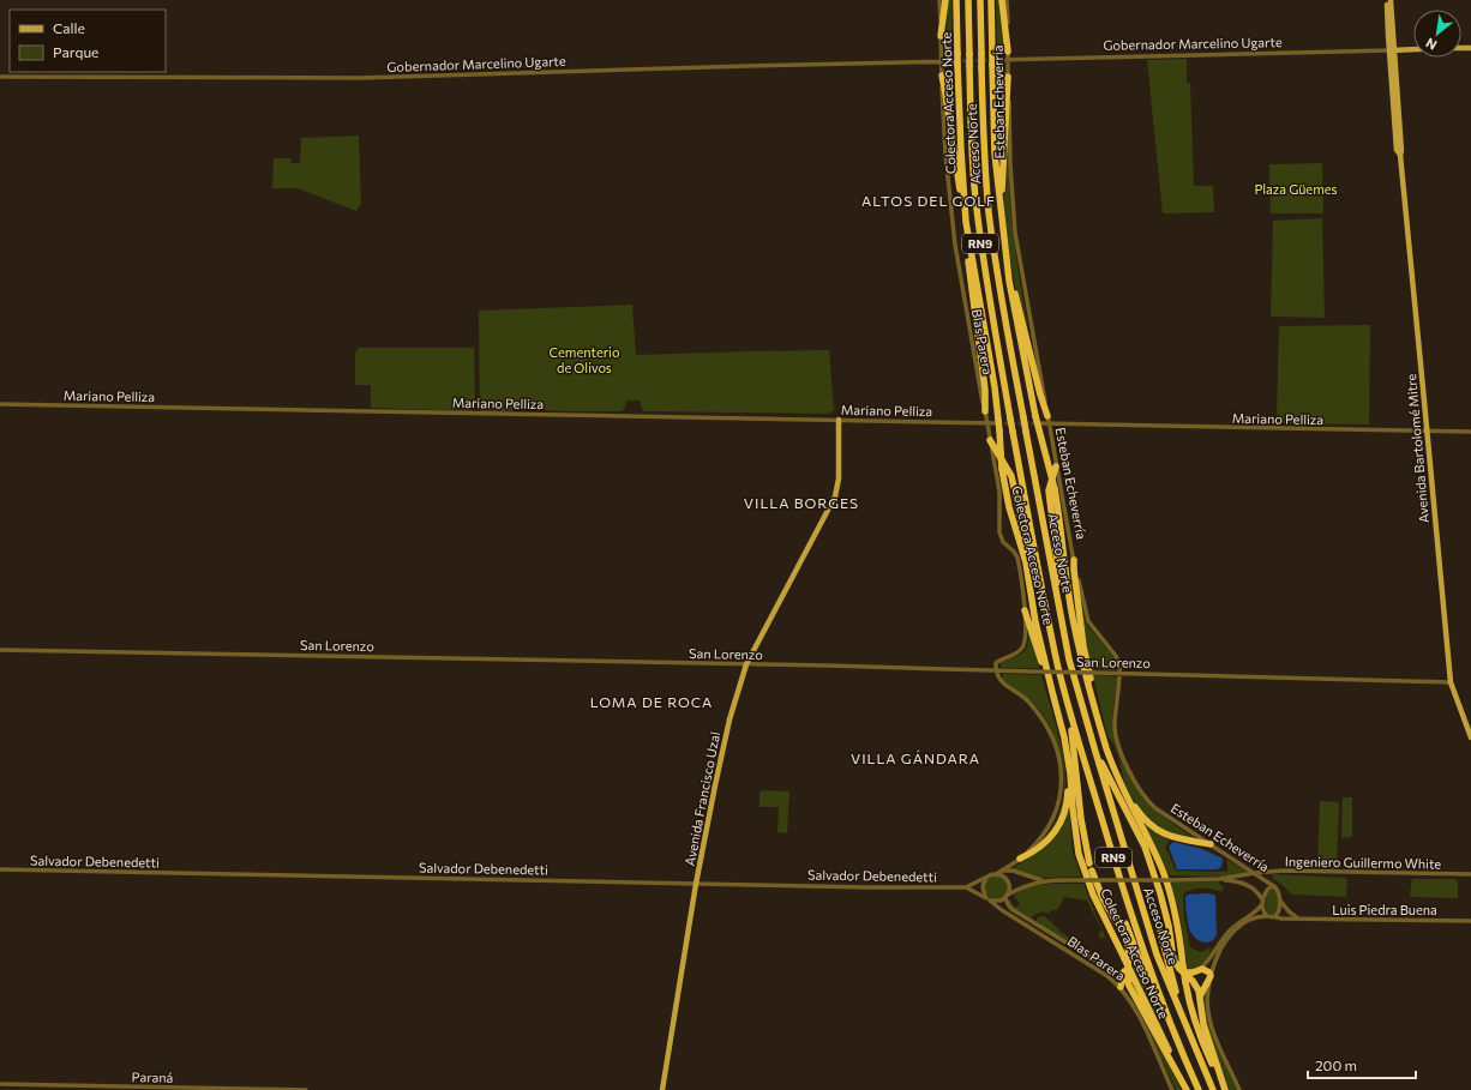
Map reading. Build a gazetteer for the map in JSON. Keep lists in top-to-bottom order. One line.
{"streets":{"highway":["Colectora Acceso Norte","Acceso Norte","RN9"],"main road":["Avenida Bartolomé Mitre","Avenida Francisco Uzal"],"street":["Gobernador Marcelino Ugarte","Esteban Echeverría","Blas Parera","Mariano Pelliza","San Lorenzo","Salvador Debenedetti","Ingeniero Guillermo White","Luis Piedra Buena","Paraná"]},"crossings":[["Gobernador Marcelino Ugarte","Esteban Echeverría"],["Gobernador Marcelino Ugarte","Colectora Acceso Norte"],["Gobernador Marcelino Ugarte","Blas Parera"],["Gobernador Marcelino Ugarte","Avenida Bartolomé Mitre"],["Esteban Echeverría","Mariano Pelliza"],["Esteban Echeverría","San Lorenzo"],["Esteban Echeverría","Ingeniero Guillermo White"],["Esteban Echeverría","Luis Piedra Buena"],["Colectora Acceso Norte","Blas Parera"],["Colectora Acceso Norte","Mariano Pelliza"],["Blas Parera","Mariano Pelliza"],["Blas Parera","San Lorenzo"],["Blas Parera","Salvador Debenedetti"],["Mariano Pelliza","Avenida Bartolomé Mitre"],["Mariano Pelliza","Avenida Francisco Uzal"],["Avenida Bartolomé Mitre","San Lorenzo"],["San Lorenzo","Avenida Francisco Uzal"],["Avenida Francisco Uzal","Salvador Debenedetti"]],"districts":["ALTOS DEL GOLF","VILLA BORGES","LOMA DE ROCA","VILLA GÁNDARA"],"parks":["Plaza Güemes","Cementerio de Olivos"],"legend":["Calle","Parque"],"scale_bar":"200 m","north":"bottom left"}
